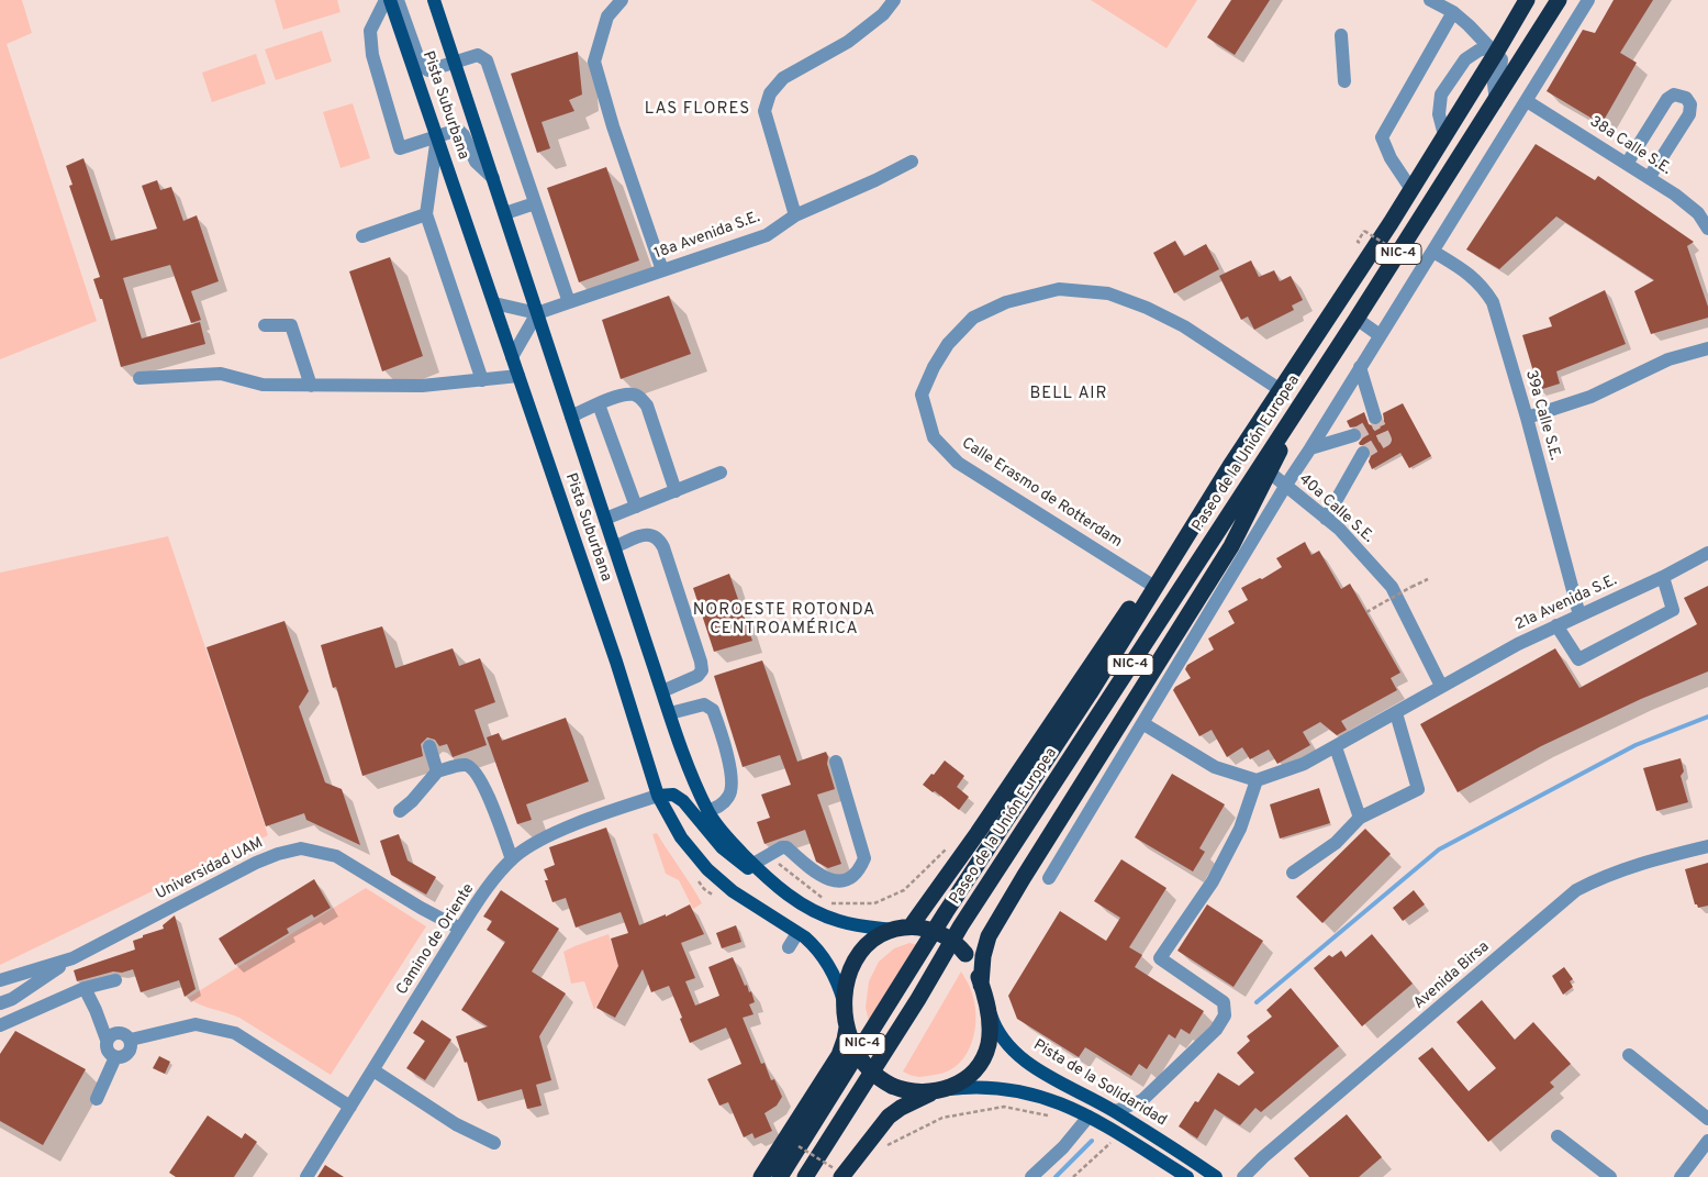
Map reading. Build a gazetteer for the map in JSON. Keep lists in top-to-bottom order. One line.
{"streets":{"highway":["NIC-4","Paseo de la Unión Europea"],"main road":["Pista Suburbana","Pista de la Solidaridad"],"street":["38a Calle S.E.","18a Avenida S.E.","39a Calle S.E.","Calle Erasmo de Rotterdam","40a Calle S.E.","21a Avenida S.E.","Universidad UAM","Camino de Oriente","Avenida Birsa"]},"crossings":[["Pista Suburbana","18a Avenida S.E."],["Pista Suburbana","Paseo de la Unión Europea"],["Pista Suburbana","Camino de Oriente"],["Pista Suburbana","Pista de la Solidaridad"],["39a Calle S.E.","21a Avenida S.E."],["Paseo de la Unión Europea","Calle Erasmo de Rotterdam"],["Paseo de la Unión Europea","Pista de la Solidaridad"],["40a Calle S.E.","21a Avenida S.E."],["Universidad UAM","Camino de Oriente"]],"districts":["LAS FLORES","BELL AIR","NOROESTE ROTONDA CENTROAMÉRICA"]}
